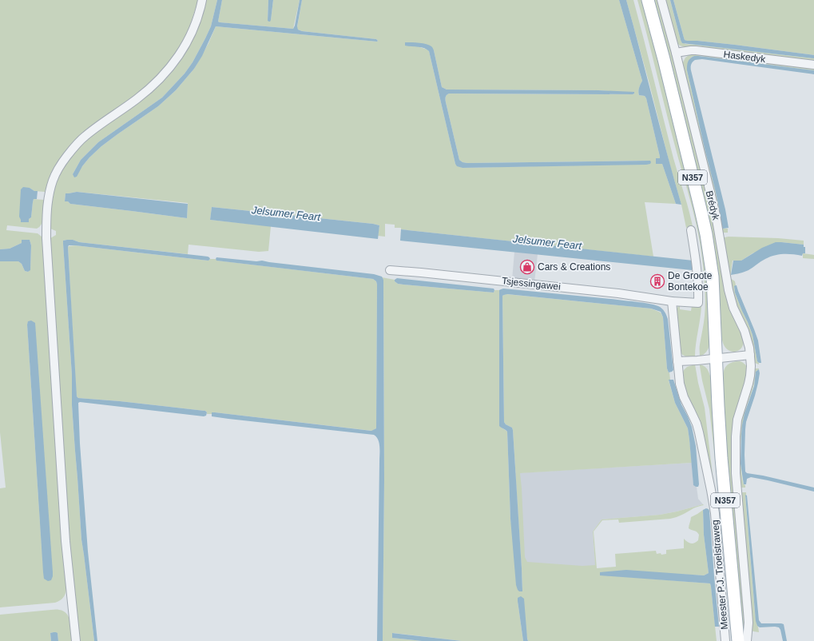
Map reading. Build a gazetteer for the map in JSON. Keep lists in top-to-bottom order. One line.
{"streets":{"main road":["N357","Brédyk","Meester P.J. Troelstraweg"],"street":["Haskedyk","Tsjessingawei"]},"crossings":[["Haskedyk","Brédyk"],["Brédyk","Meester P.J. Troelstraweg"]],"water":["Jelsumer Feart"],"places":{"shop":["Cars & Creations"],"building":["De Groote Bontekoe"]}}
